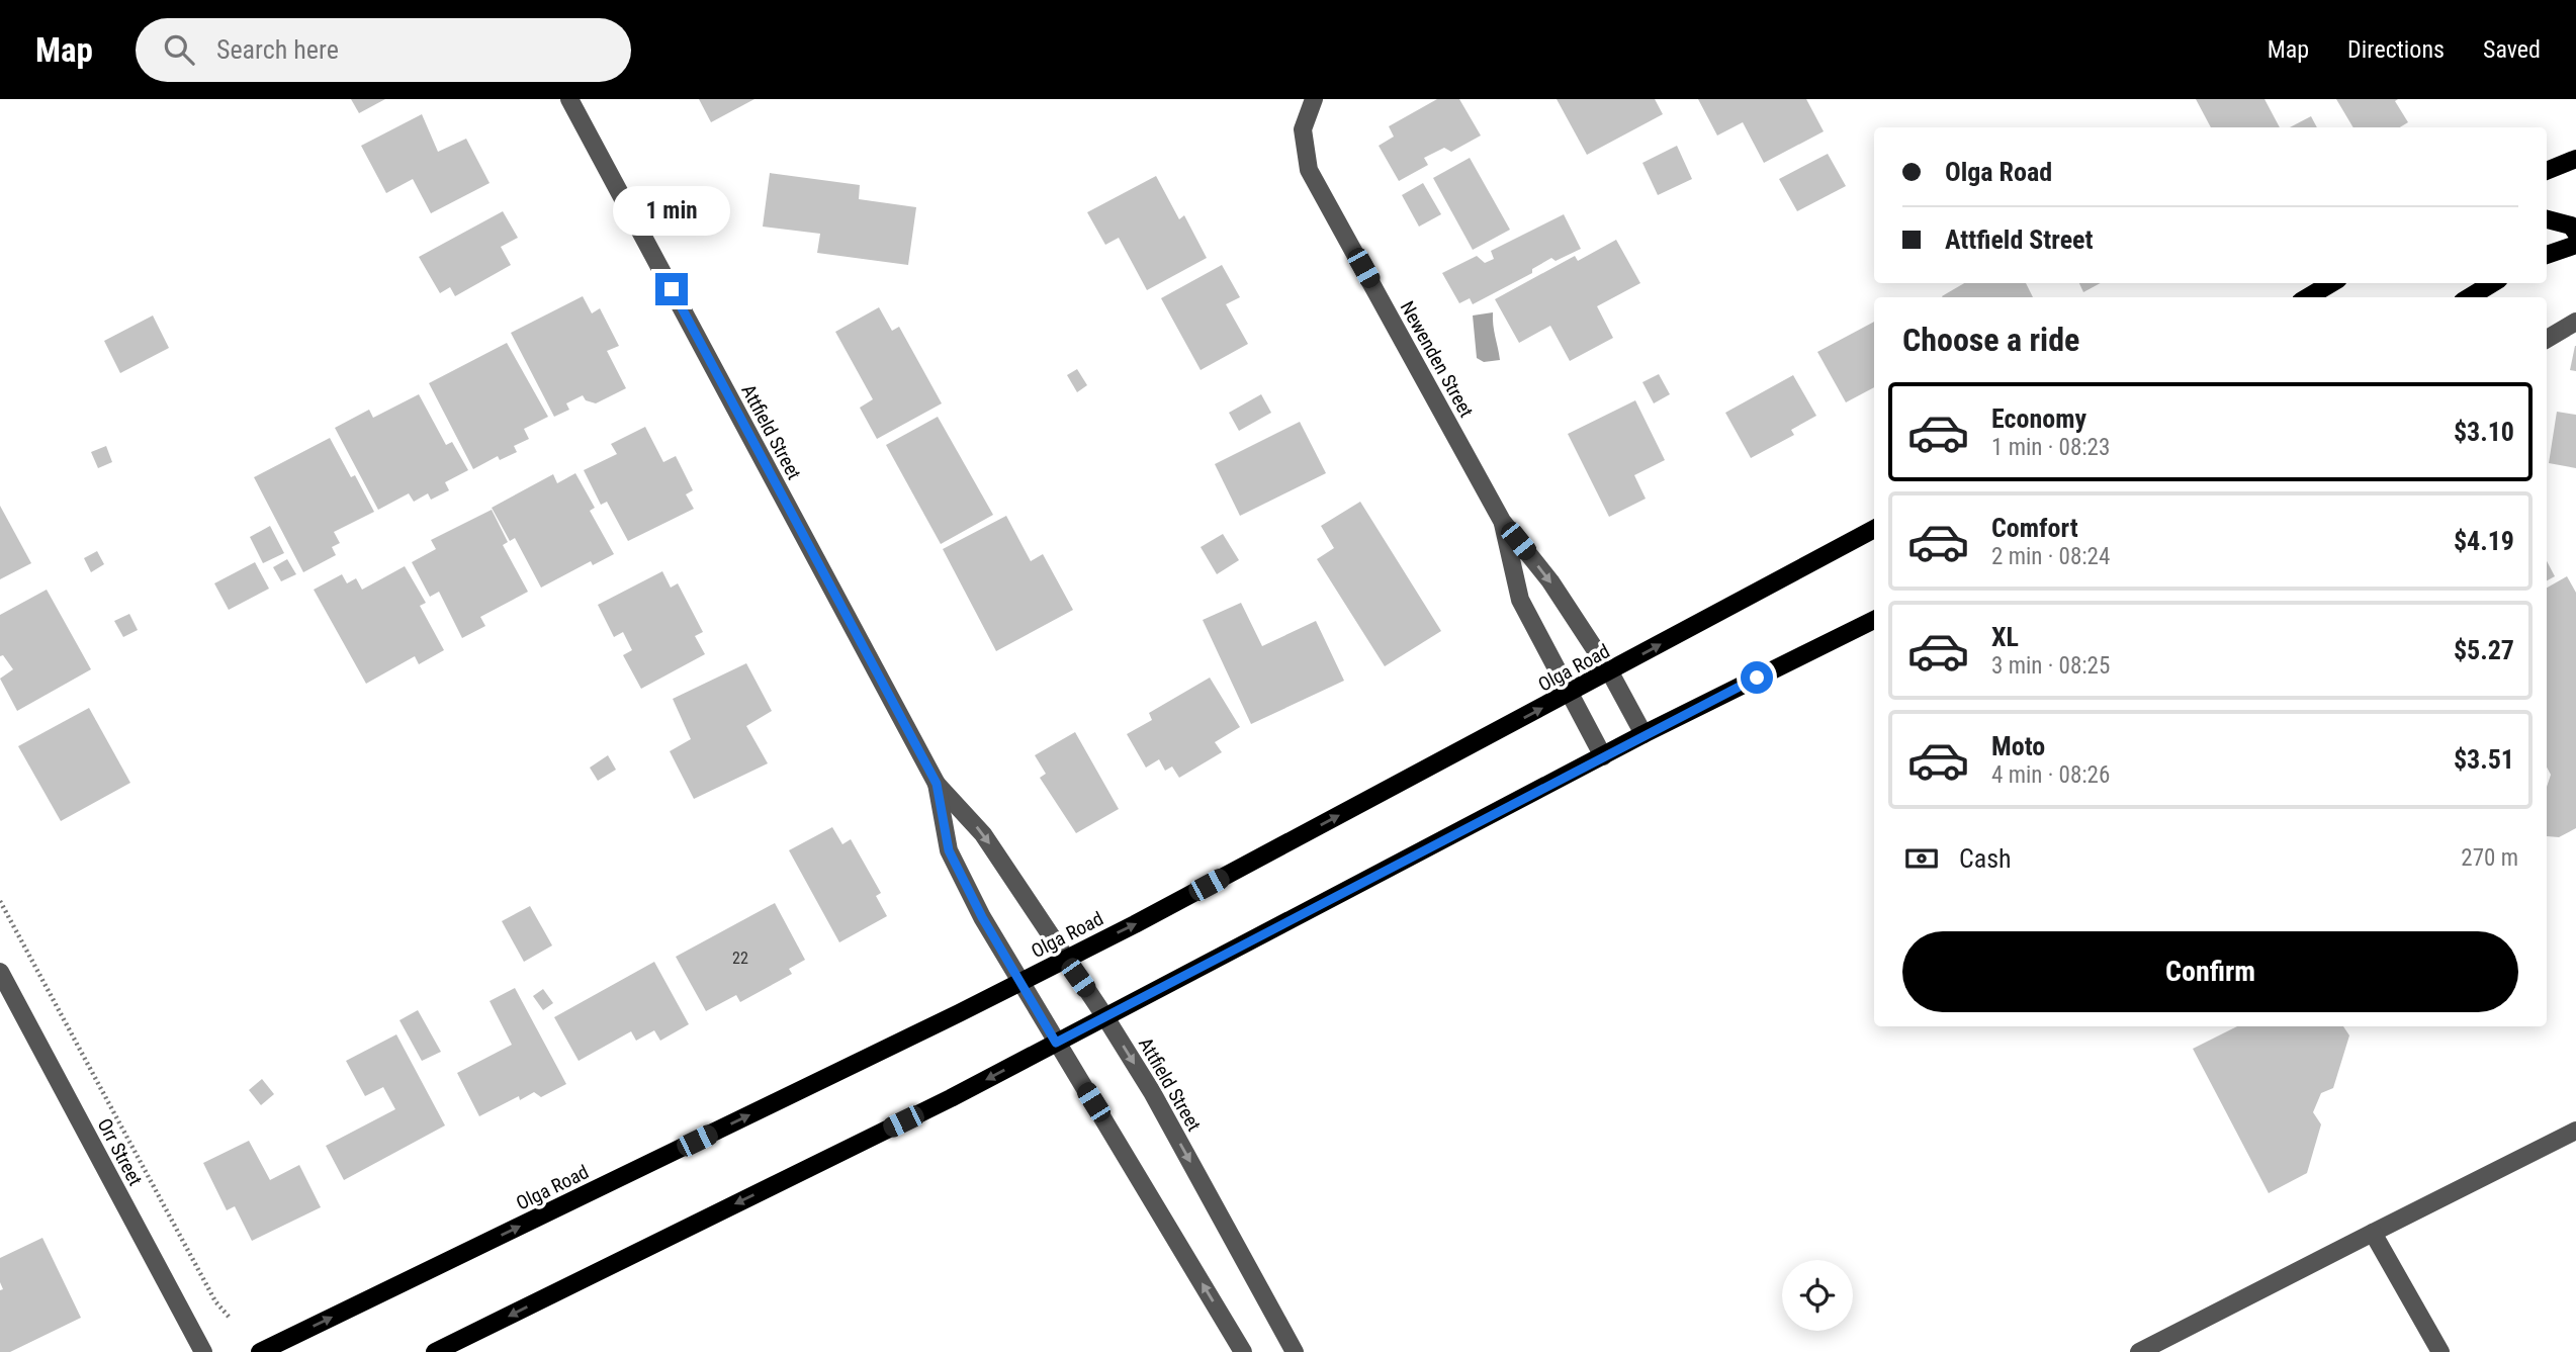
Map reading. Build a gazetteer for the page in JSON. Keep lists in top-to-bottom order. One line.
{"streets":{"main road":["Olga Road"],"street":["Newenden Street","Attfield Street","Orr Street"]},"crossings":[["Newenden Street","Olga Road"],["Attfield Street","Olga Road"]],"house_numbers":["22"],"page":{"header":"Map","search":"Search here","nav":["Map","Directions","Saved"],"banner":["Olga Road","Attfield Street"],"bubble":"1 min","heading":"Choose a ride","list":[{"name":"Economy","note":"1 min · 08:23","value":"$3.10"},{"name":"Comfort","note":"2 min · 08:24","value":"$4.19"},{"name":"XL","note":"3 min · 08:25","value":"$5.27"},{"name":"Moto","note":"4 min · 08:26","value":"$3.51"}],"pay":["Cash","270 m"],"buttons":"Confirm"}}
